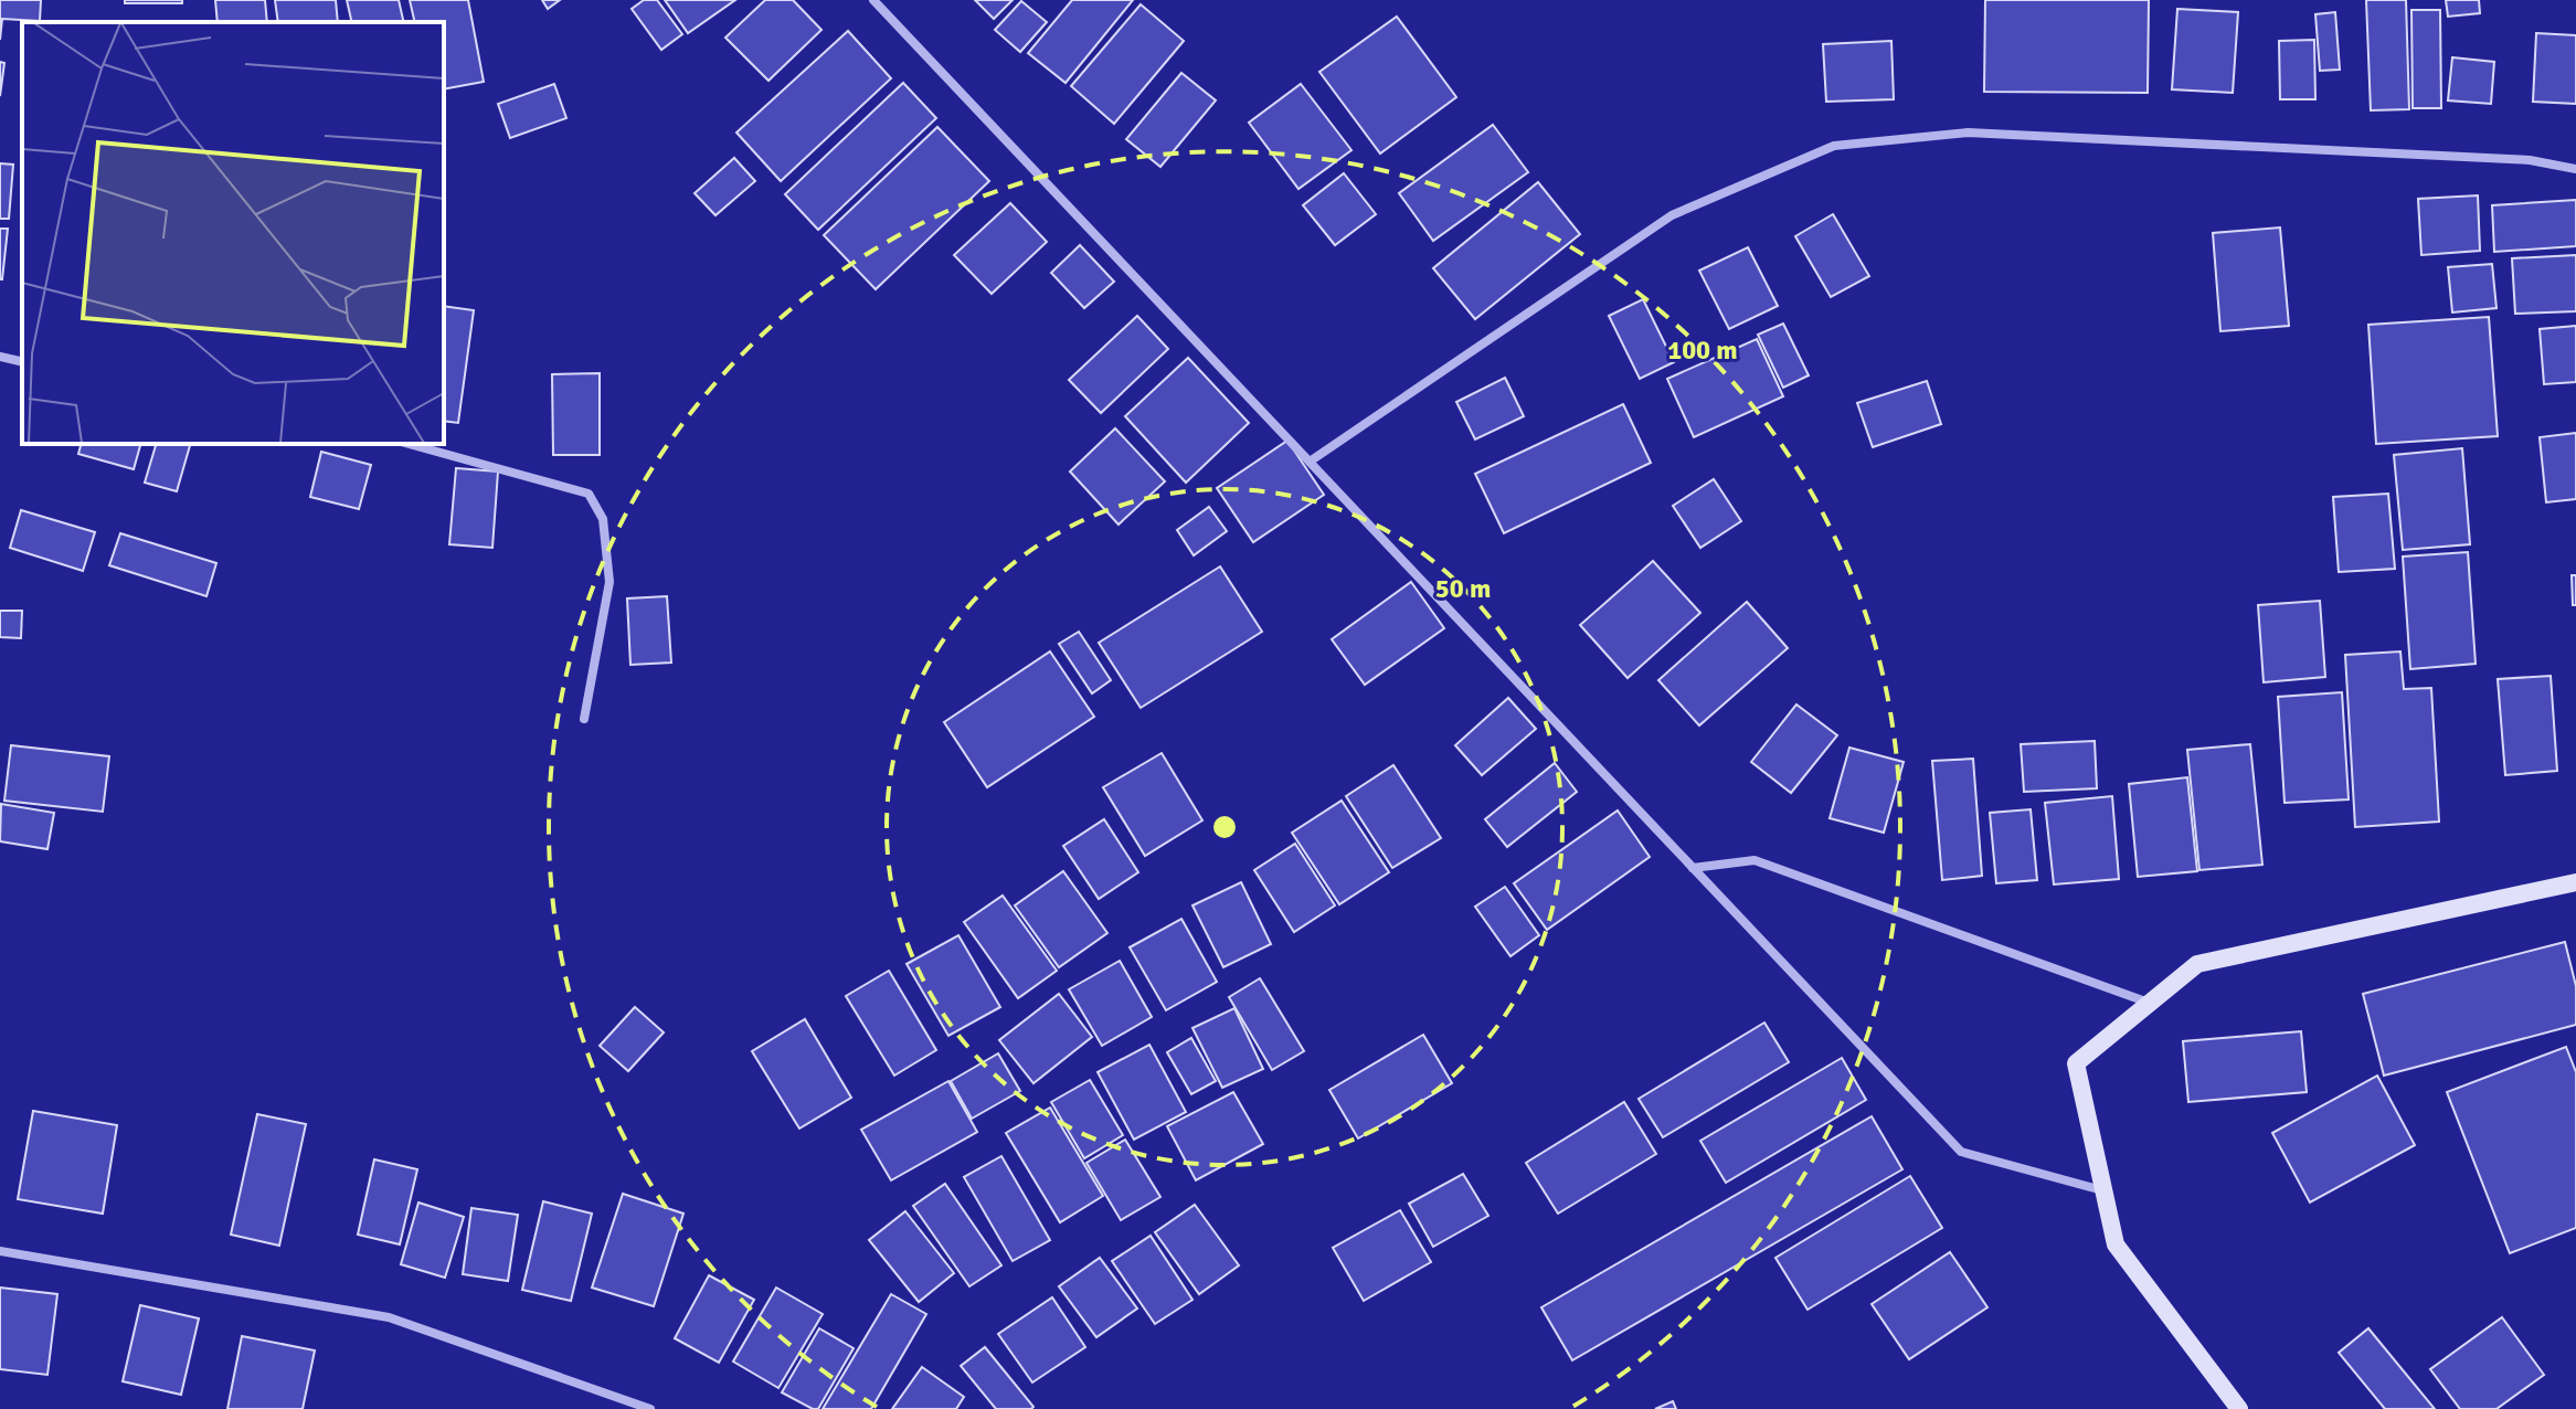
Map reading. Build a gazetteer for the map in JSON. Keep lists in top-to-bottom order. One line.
{"rings":["100 m","50 m"]}
